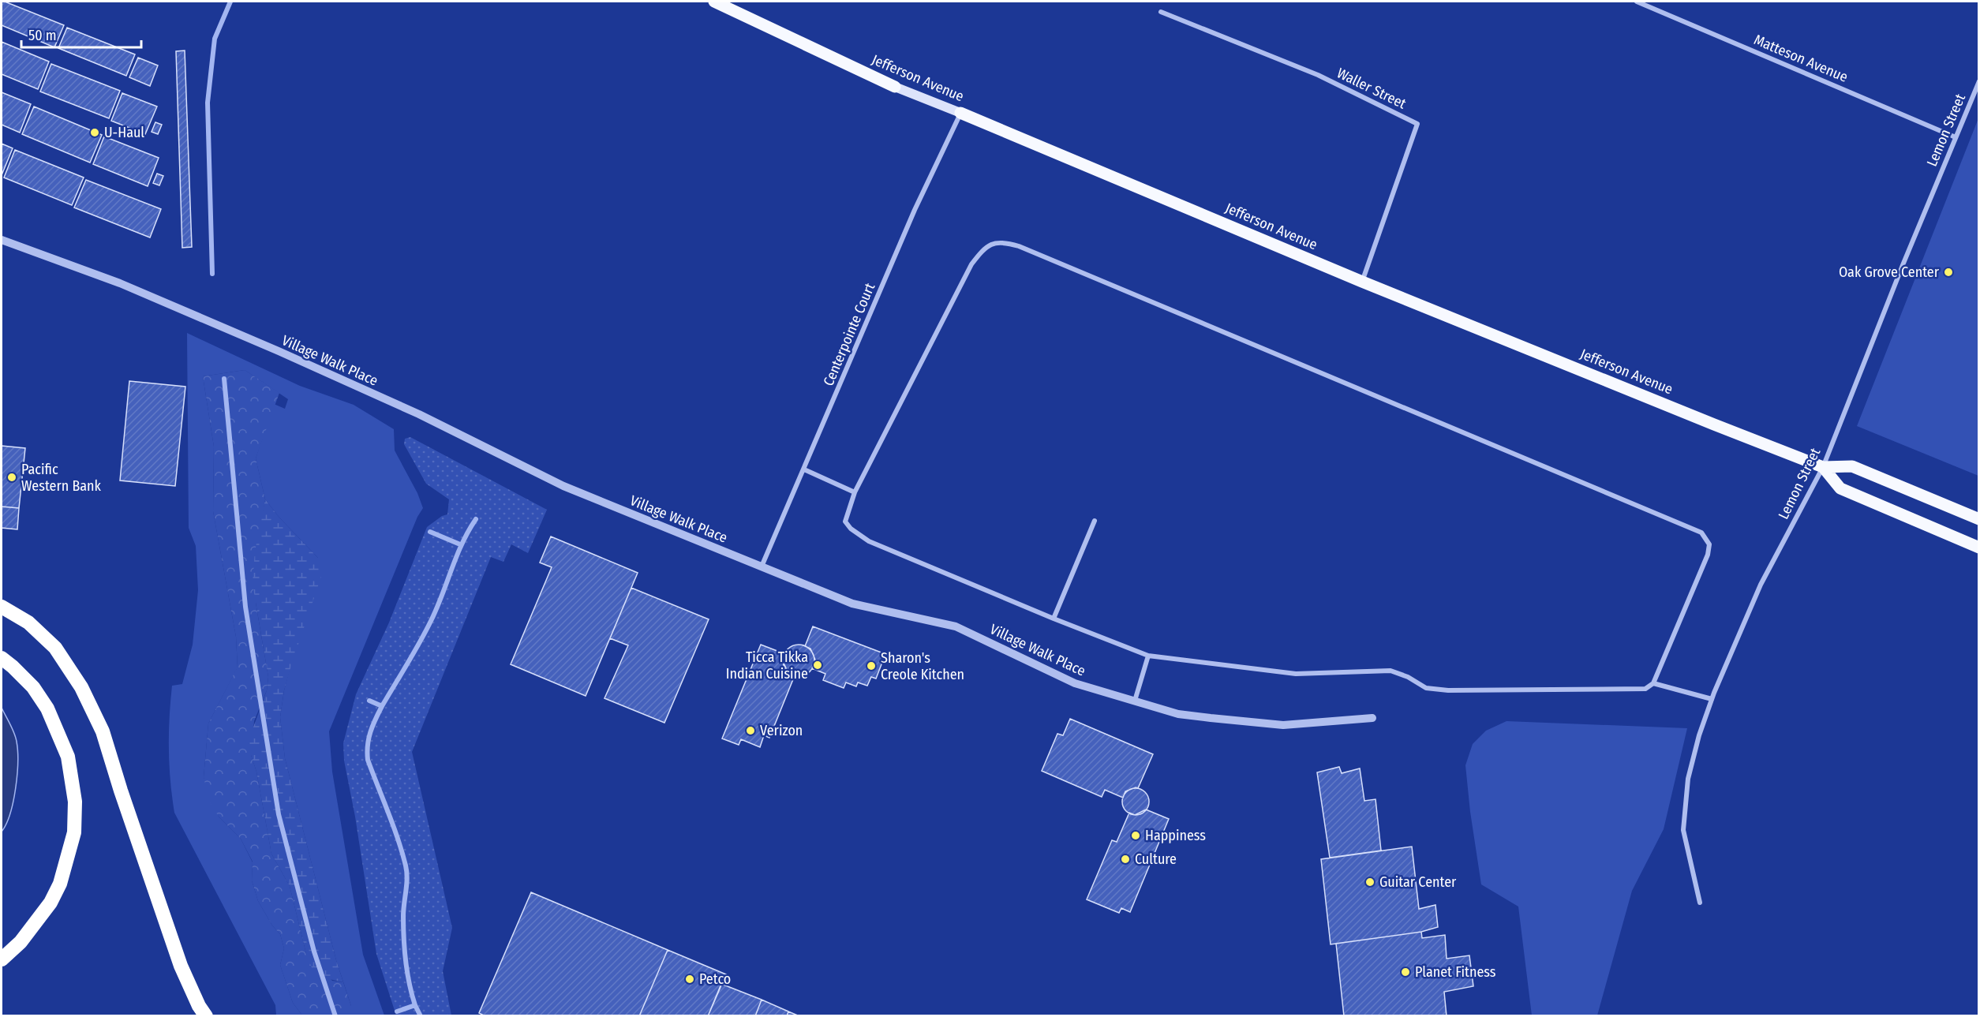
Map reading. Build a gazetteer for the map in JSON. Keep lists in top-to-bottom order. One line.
{"streets":{"main road":["Jefferson Avenue"],"street":["Matteson Avenue","Waller Street","Lemon Street","Centerpointe Court","Village Walk Place"]},"crossings":[["Matteson Avenue","Lemon Street"],["Jefferson Avenue","Waller Street"],["Jefferson Avenue","Lemon Street"],["Jefferson Avenue","Centerpointe Court"],["Centerpointe Court","Village Walk Place"]],"places":["U-Haul","Oak Grove Center","Pacific Western Bank","Ticca Tikka Indian Cuisine","Sharon's Creole Kitchen","Verizon","Happiness","Culture","Guitar Center","Planet Fitness","Petco"],"scale_bar":"50 m"}
